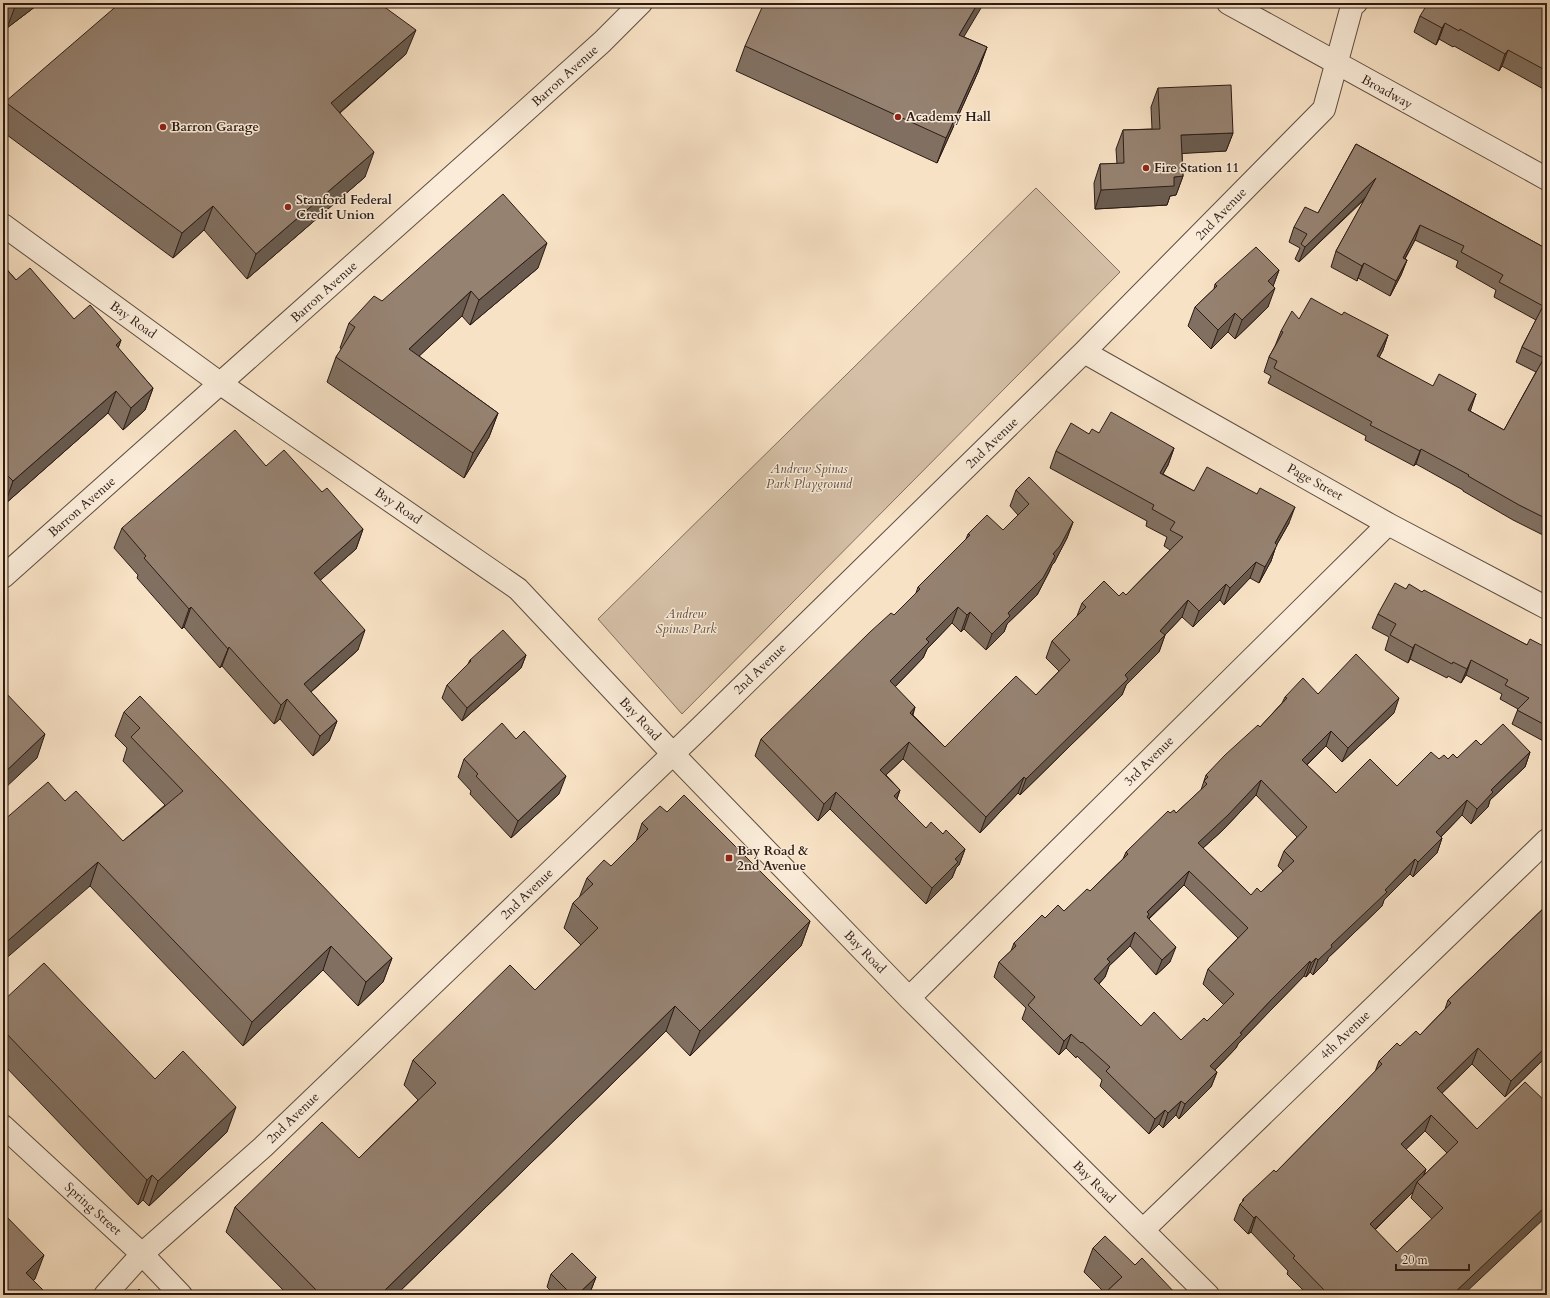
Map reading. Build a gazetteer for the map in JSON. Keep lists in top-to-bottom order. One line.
{"streets":{"street":["Barron Avenue","Broadway","2nd Avenue","Bay Road","Page Street","3rd Avenue","4th Avenue","Spring Street"]},"crossings":[["Barron Avenue","Bay Road"],["Broadway","2nd Avenue"],["2nd Avenue","Bay Road"],["2nd Avenue","Page Street"],["2nd Avenue","Spring Street"],["Bay Road","3rd Avenue"],["Bay Road","4th Avenue"],["Page Street","3rd Avenue"]],"parks":["Andrew Spinas Park Playground","Andrew Spinas Park"],"places":{"other":["Academy Hall","Barron Garage","Fire Station 11","Stanford Federal Credit Union"],"transit":["Bay Road & 2nd Avenue"]},"scale_bar":"20 m"}
